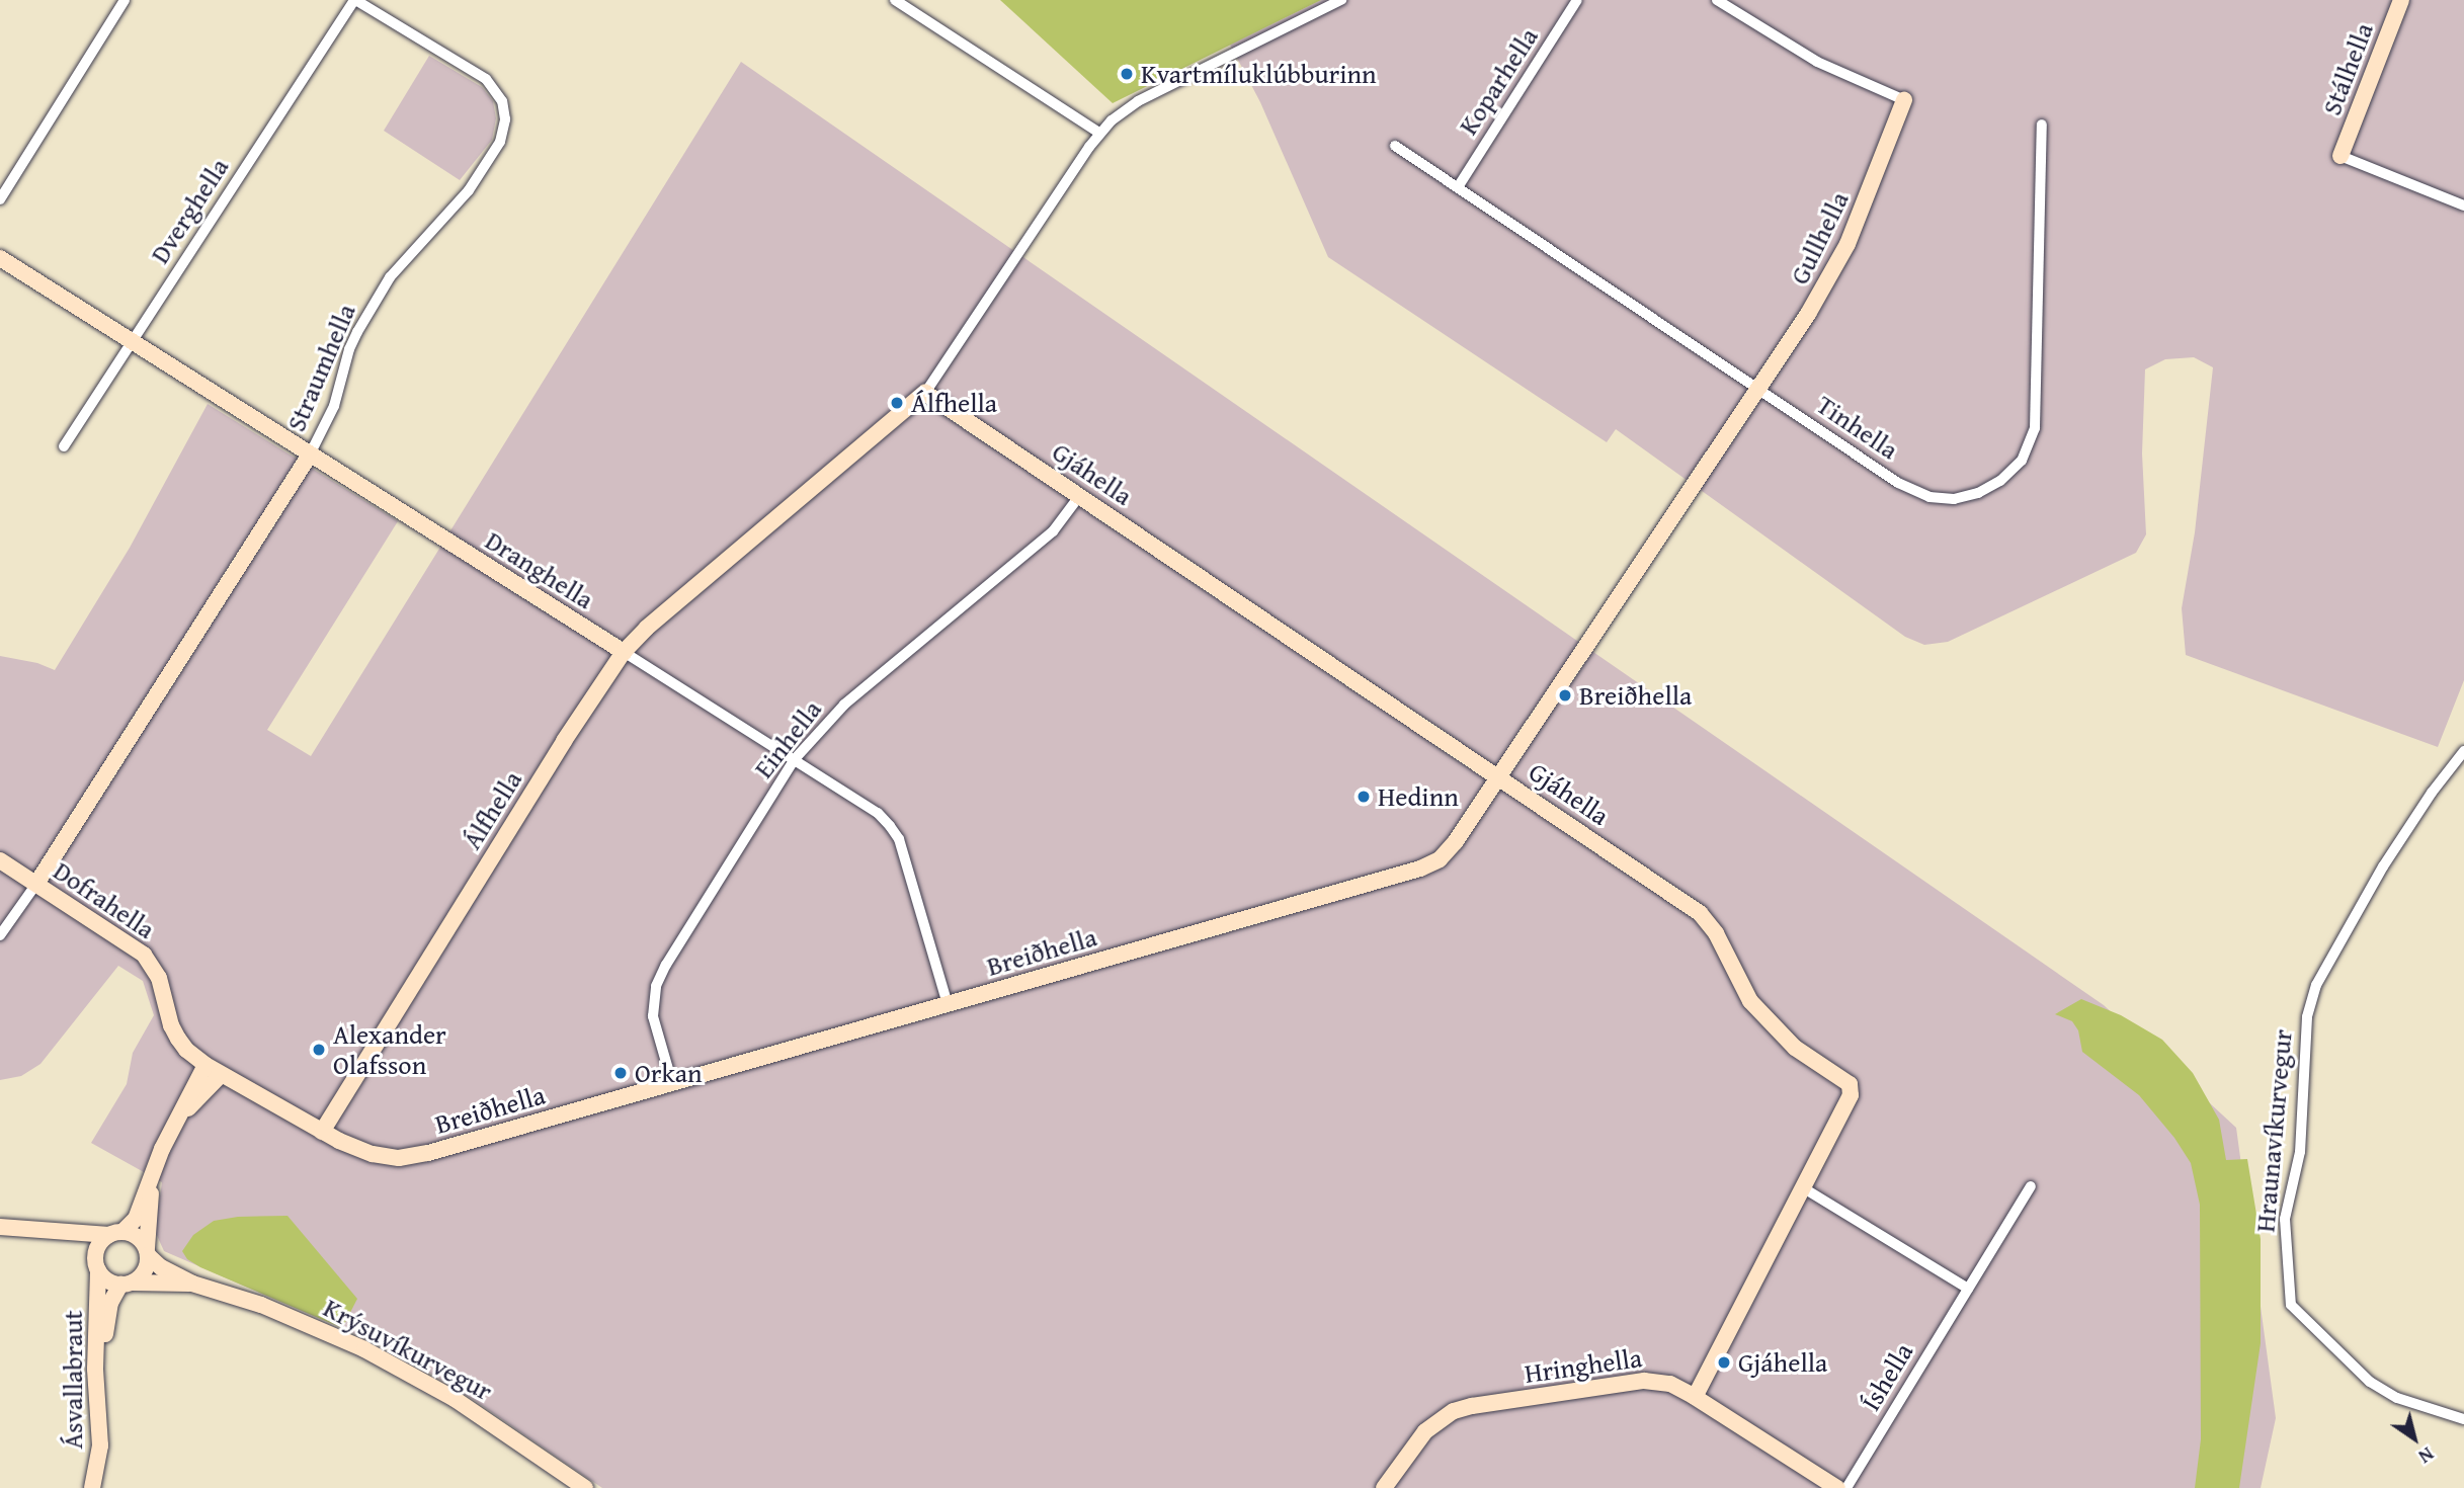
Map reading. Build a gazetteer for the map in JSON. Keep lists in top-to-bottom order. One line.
{"streets":{"street":["Stálhella","Koparhella","Dverghella","Gullhella","Straumhella","Tinhella","Gjáhella","Dranghella","Einhella","Álfhella","Dofrahella","Breiðhella","Hraunavíkurvegur","Krýsuvíkurvegur","Hringhella","Íshella","Ásvallabraut"]},"crossings":[["Koparhella","Tinhella"],["Dverghella","Straumhella"],["Dverghella","Dranghella"],["Gullhella","Tinhella"],["Gullhella","Breiðhella"],["Straumhella","Dranghella"],["Straumhella","Dofrahella"],["Tinhella","Breiðhella"],["Gjáhella","Einhella"],["Gjáhella","Álfhella"],["Gjáhella","Breiðhella"],["Gjáhella","Hringhella"],["Dranghella","Einhella"],["Dranghella","Álfhella"],["Dranghella","Breiðhella"],["Einhella","Breiðhella"],["Álfhella","Breiðhella"],["Dofrahella","Breiðhella"],["Krýsuvíkurvegur","Ásvallabraut"]],"places":["Kvartmíluklúbburinn","Álfhella","Breiðhella","Hedinn","Alexander Olafsson","Orkan","Gjáhella"],"north":"bottom right"}
